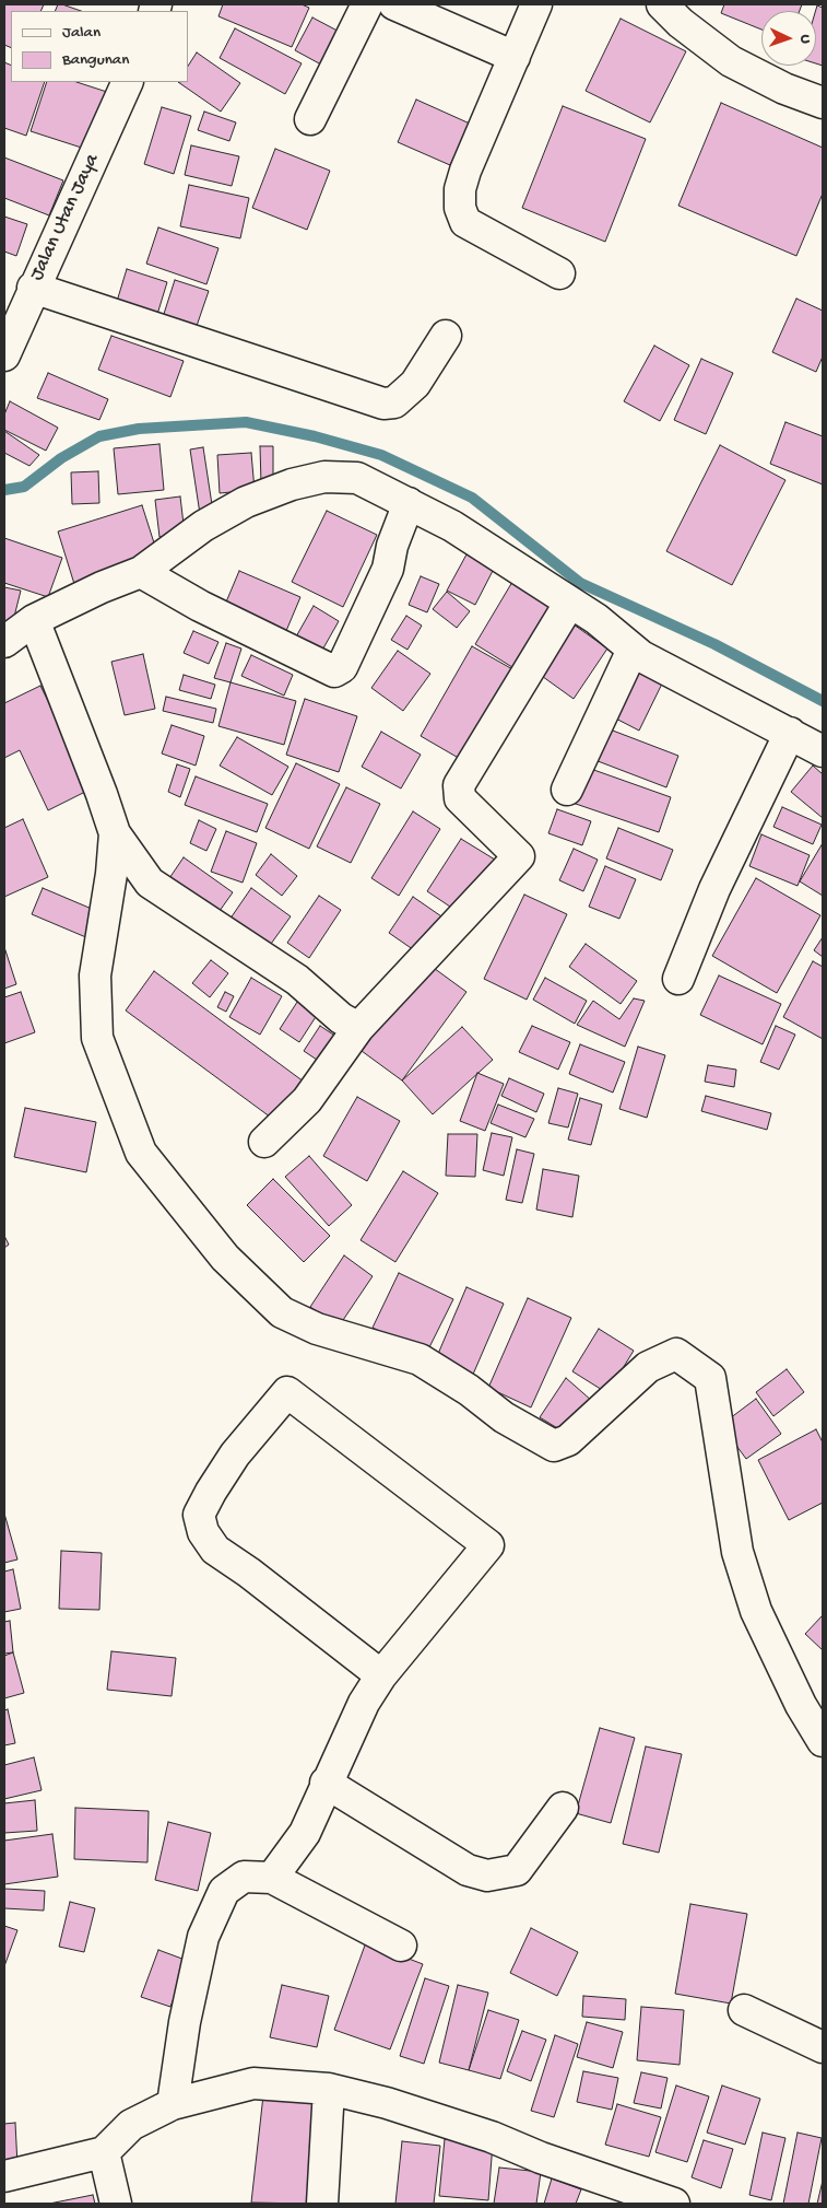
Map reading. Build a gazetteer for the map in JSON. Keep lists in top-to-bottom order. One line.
{"streets":{"street":["Jalan Utan Jaya"]},"legend":["Jalan","Bangunan"],"north":"right"}
